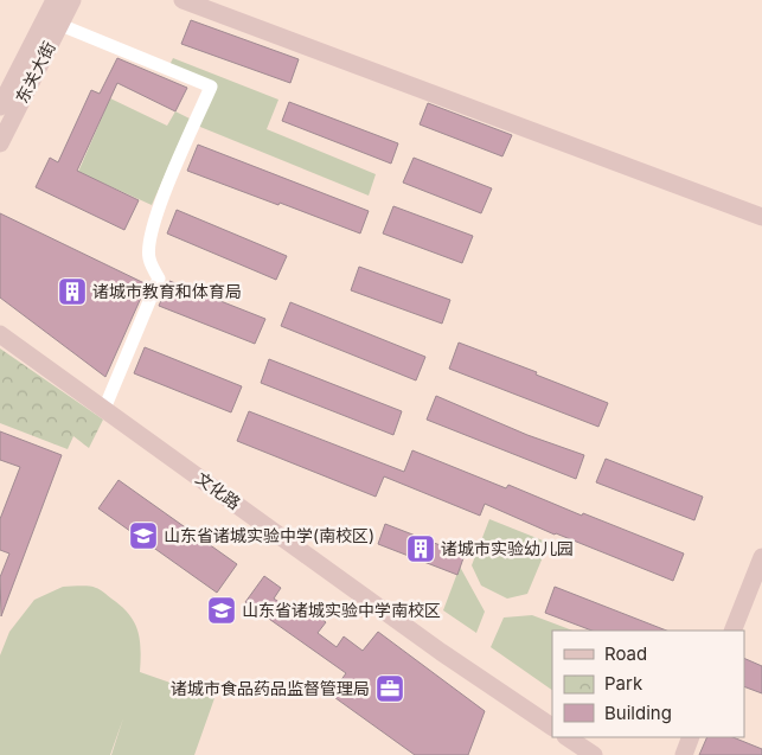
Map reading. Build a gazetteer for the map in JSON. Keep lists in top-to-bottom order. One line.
{"streets":{"street":["东关大街","文化路"]},"places":{"building":["诸城市教育和体育局","诸城市实验幼儿园"],"school or university":["山东省诸城实验中学(南校区)","山东省诸城实验中学南校区"],"office":["诸城市食品药品监督管理局"]},"legend":["Road","Park","Building"]}
